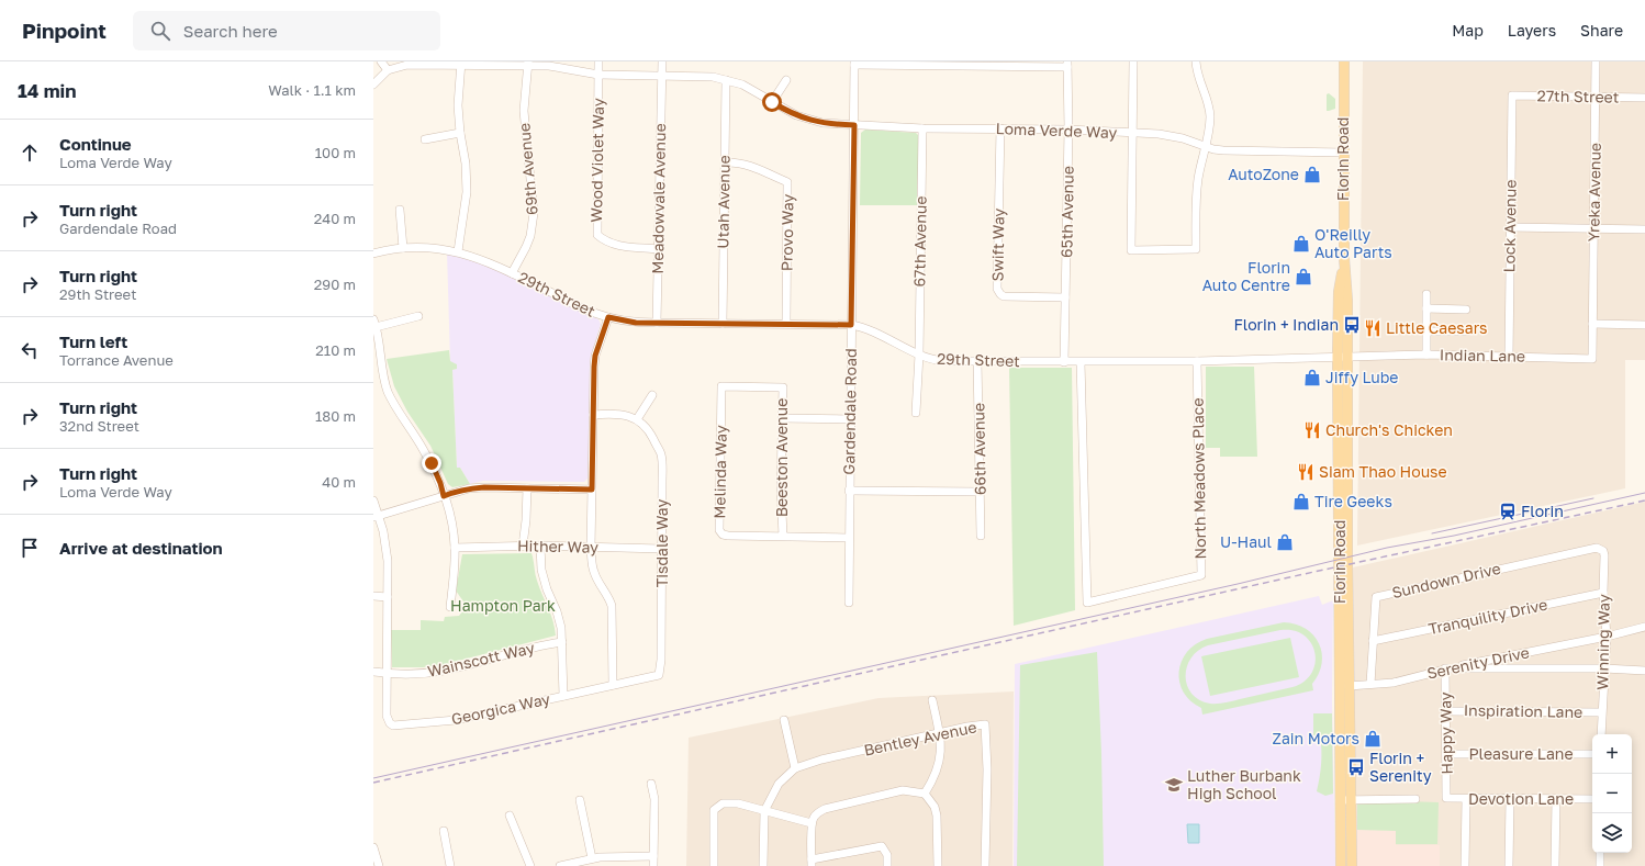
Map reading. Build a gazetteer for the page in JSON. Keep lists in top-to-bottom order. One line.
{"streets":{"main road":["Florin Road"],"street":["27th Street","Loma Verde Way","Wood Violet Way","69th Avenue","Yreka Avenue","Meadowvale Avenue","Utah Avenue","65th Avenue","Lock Avenue","Provo Way","67th Avenue","Swift Way","29th Street","Indian Lane","Gardendale Road","66th Avenue","Beeston Avenue","Melinda Way","North Meadows Place","Tisdale Way","Hither Way","Sundown Drive","Tranquility Drive","Winning Way","Wainscott Way","Serenity Drive","Georgica Way","Inspiration Lane","Happy Way","Bentley Avenue","Pleasure Lane","Devotion Lane"]},"crossings":[["27th Street","Yreka Avenue"],["27th Street","Lock Avenue"],["Loma Verde Way","Florin Road"],["Loma Verde Way","Wood Violet Way"],["Loma Verde Way","69th Avenue"],["Loma Verde Way","Meadowvale Avenue"],["Loma Verde Way","Utah Avenue"],["Loma Verde Way","65th Avenue"],["Loma Verde Way","67th Avenue"],["Loma Verde Way","Swift Way"],["Loma Verde Way","Gardendale Road"],["Florin Road","29th Street"],["Florin Road","Indian Lane"],["Florin Road","Serenity Drive"],["Wood Violet Way","Meadowvale Avenue"],["69th Avenue","29th Street"],["Yreka Avenue","Indian Lane"],["Meadowvale Avenue","29th Street"],["Utah Avenue","Provo Way"],["Utah Avenue","29th Street"],["65th Avenue","Swift Way"],["65th Avenue","29th Street"],["Lock Avenue","Indian Lane"],["Provo Way","29th Street"],["67th Avenue","29th Street"],["29th Street","Indian Lane"],["29th Street","Gardendale Road"],["29th Street","66th Avenue"],["29th Street","North Meadows Place"],["Gardendale Road","Melinda Way"],["Beeston Avenue","Melinda Way"],["Tisdale Way","Hither Way"],["Tisdale Way","Georgica Way"],["Sundown Drive","Tranquility Drive"],["Sundown Drive","Winning Way"],["Sundown Drive","Serenity Drive"],["Tranquility Drive","Winning Way"],["Winning Way","Serenity Drive"],["Winning Way","Inspiration Lane"],["Wainscott Way","Georgica Way"],["Serenity Drive","Happy Way"],["Inspiration Lane","Happy Way"],["Happy Way","Pleasure Lane"],["Happy Way","Devotion Lane"]],"parks":["Hampton Park"],"places":{"shop":["AutoZone","O'Reilly Auto Parts","Florin Auto Centre","Jiffy Lube","Tire Geeks","U-Haul","Zain Motors"],"bus stop":["Florin + Indian","Florin + Serenity"],"restaurant":["Little Caesars","Church's Chicken","Siam Thao House"],"station":["Florin"],"school or university":["Luther Burbank High School"]},"page":{"header":"Pinpoint","search":"Search here","nav":["Map","Layers","Share"],"heading":["14 min","Walk · 1.1 km"],"list":[["Continue","Loma Verde Way","100 m"],["Turn right","Gardendale Road","240 m"],["Turn right","29th Street","290 m"],["Turn left","Torrance Avenue","210 m"],["Turn right","32nd Street","180 m"],["Turn right","Loma Verde Way","40 m"],"Arrive at destination"],"map_buttons":["+","−"]}}
